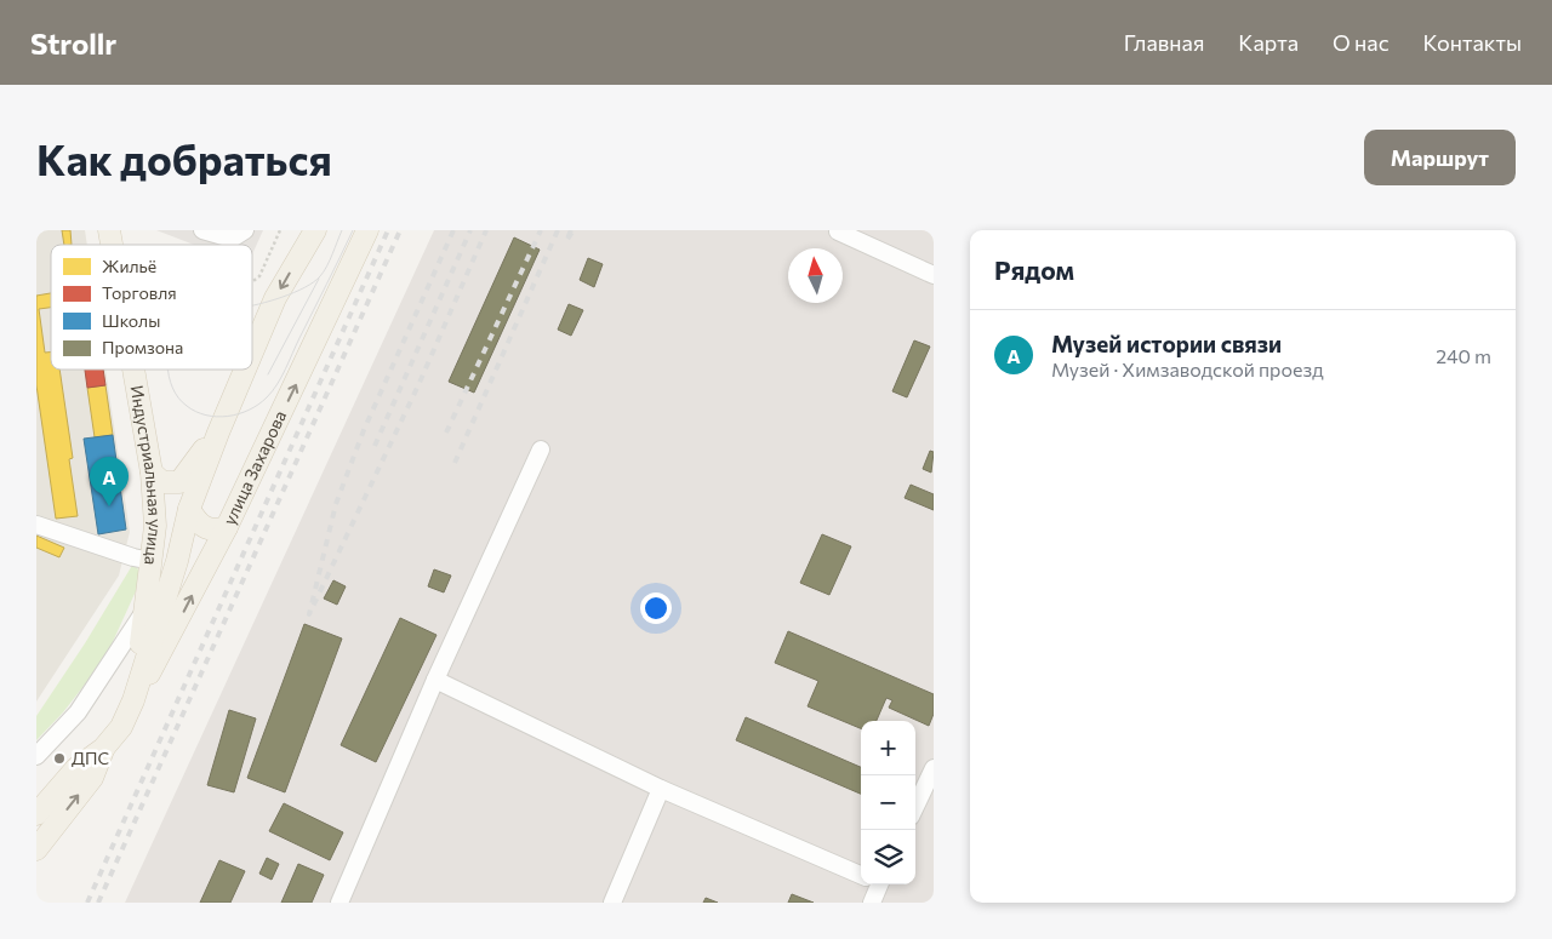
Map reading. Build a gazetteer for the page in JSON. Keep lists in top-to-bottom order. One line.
{"streets":{"main road":["улица Захарова","Индустриальная улица"]},"crossings":[["улица Захарова","Индустриальная улица"]],"places":["ДПС"],"legend":["Жильё","Торговля","Школы","Промзона"],"north":"top","page":{"header":"Strollr","nav":["Главная","Карта","О нас","Контакты"],"buttons":"Маршрут","title":"Как добраться","heading":"Рядом","list":[{"mark":"A","name":"Музей истории связи","note":"Музей · Химзаводской проезд","value":"240 m"}],"pins":"A","map_buttons":["+","−"]}}
